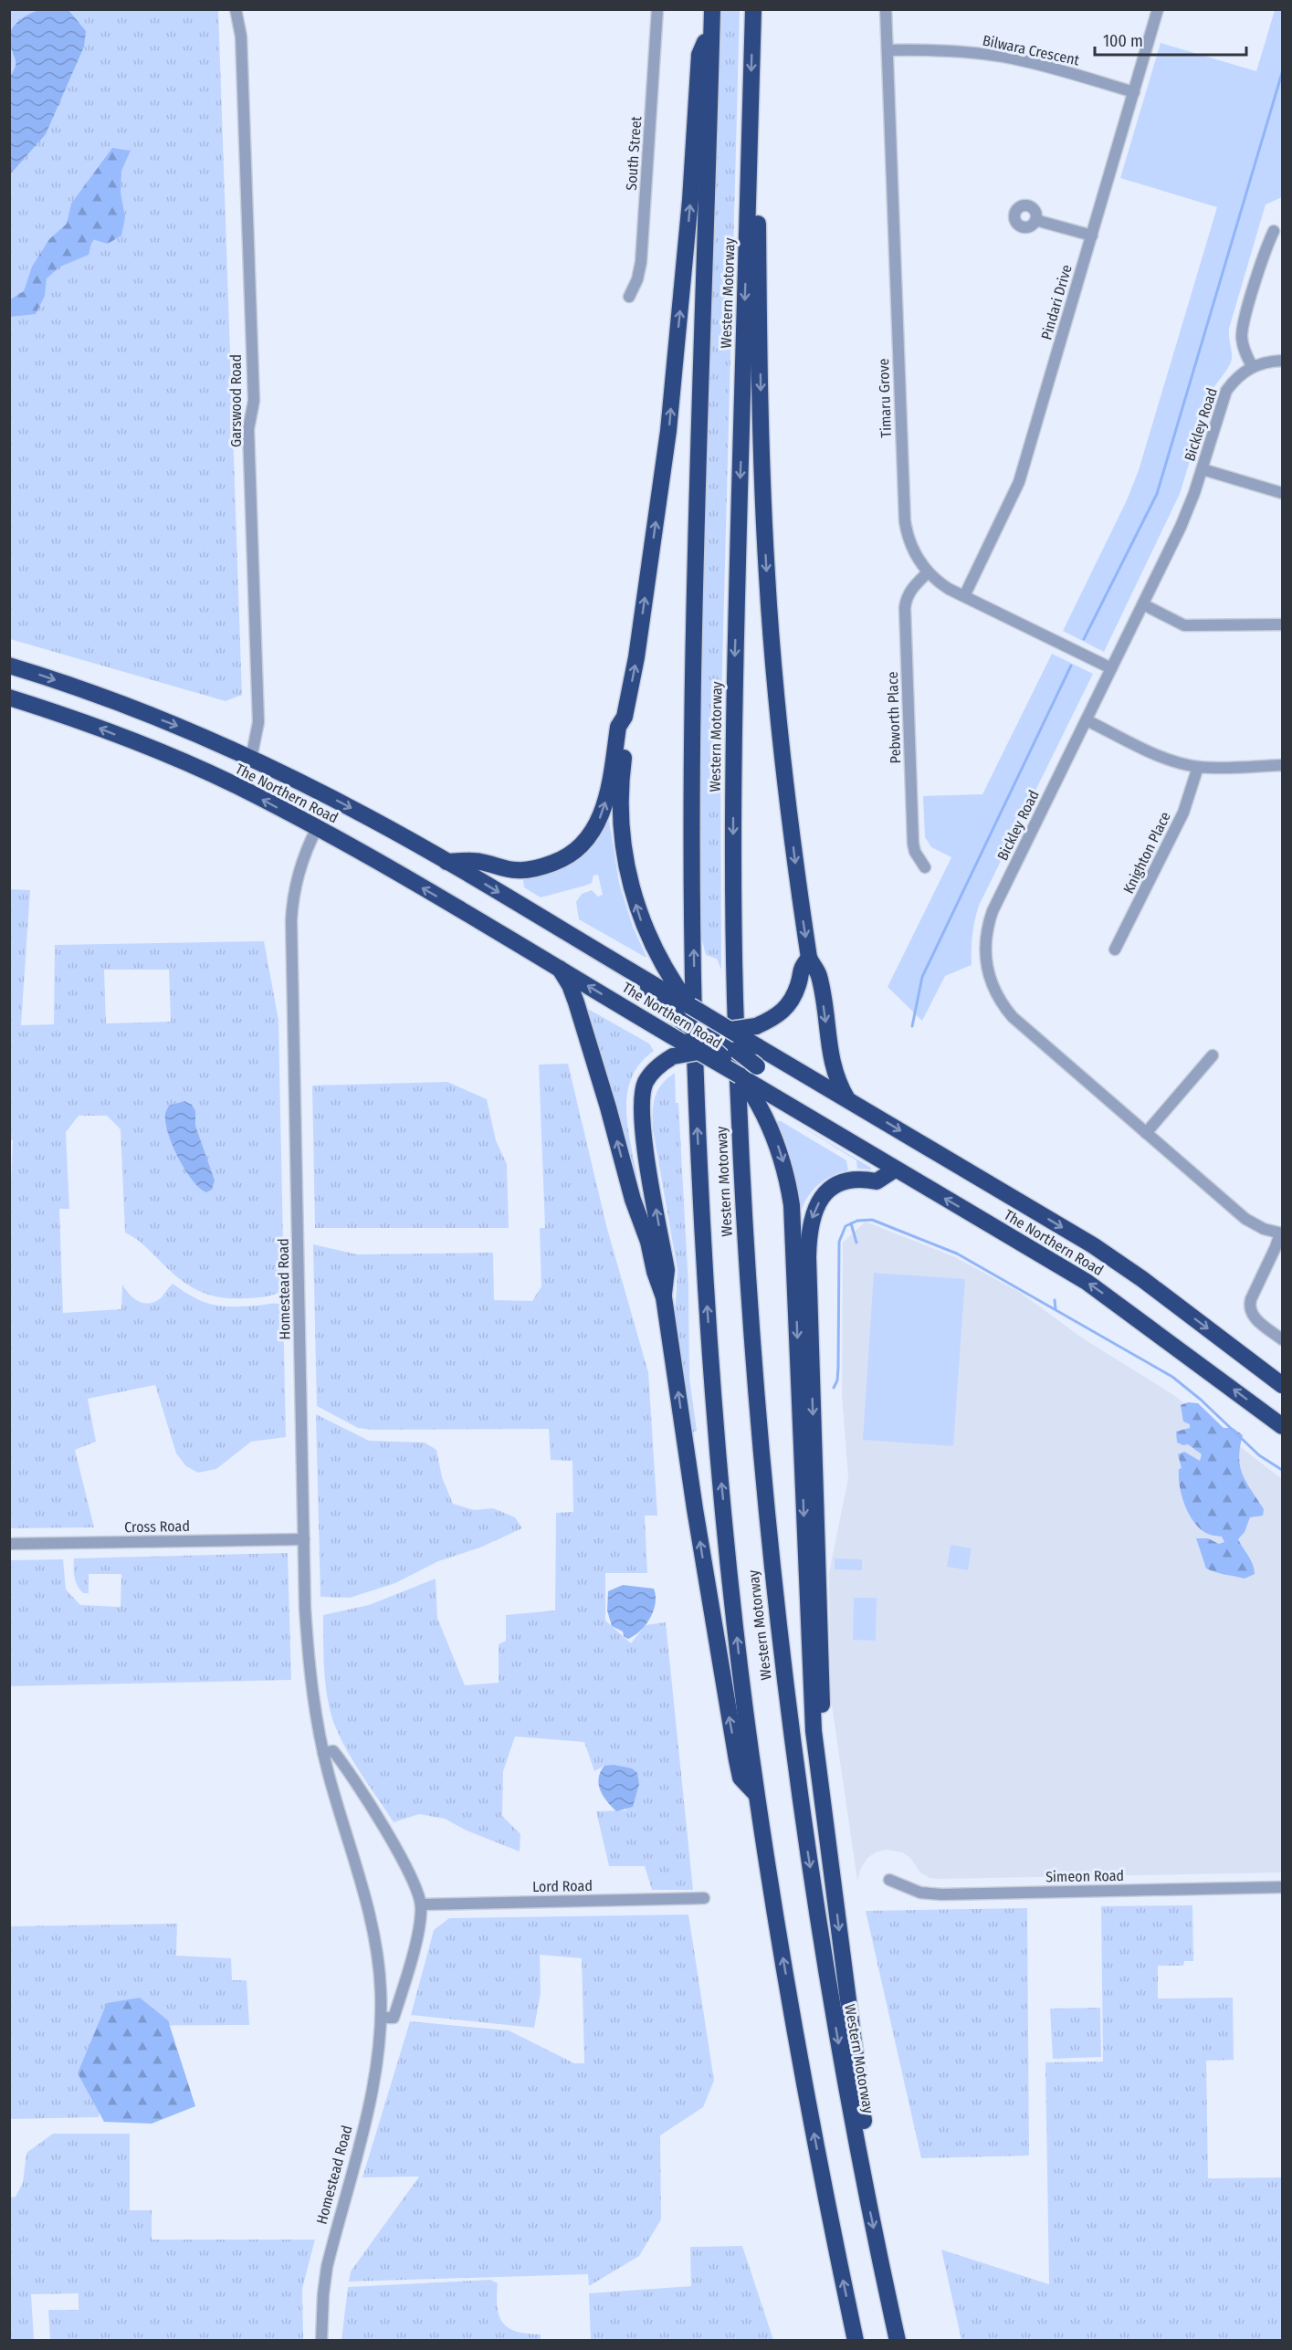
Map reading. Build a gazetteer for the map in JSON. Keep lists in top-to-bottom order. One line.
{"streets":{"highway":["Western Motorway","The Northern Road"],"street":["Bilwara Crescent","South Street","Pindari Drive","Timaru Grove","Garswood Road","Bickley Road","Pebworth Place","Knighton Place","Homestead Road","Cross Road","Simeon Road","Lord Road"]},"crossings":[["Bilwara Crescent","Pindari Drive"],["Bilwara Crescent","Timaru Grove"],["Pindari Drive","Timaru Grove"],["Timaru Grove","Bickley Road"],["Timaru Grove","Pebworth Place"],["Garswood Road","The Northern Road"],["The Northern Road","Homestead Road"],["Homestead Road","Cross Road"]],"scale_bar":"100 m"}
